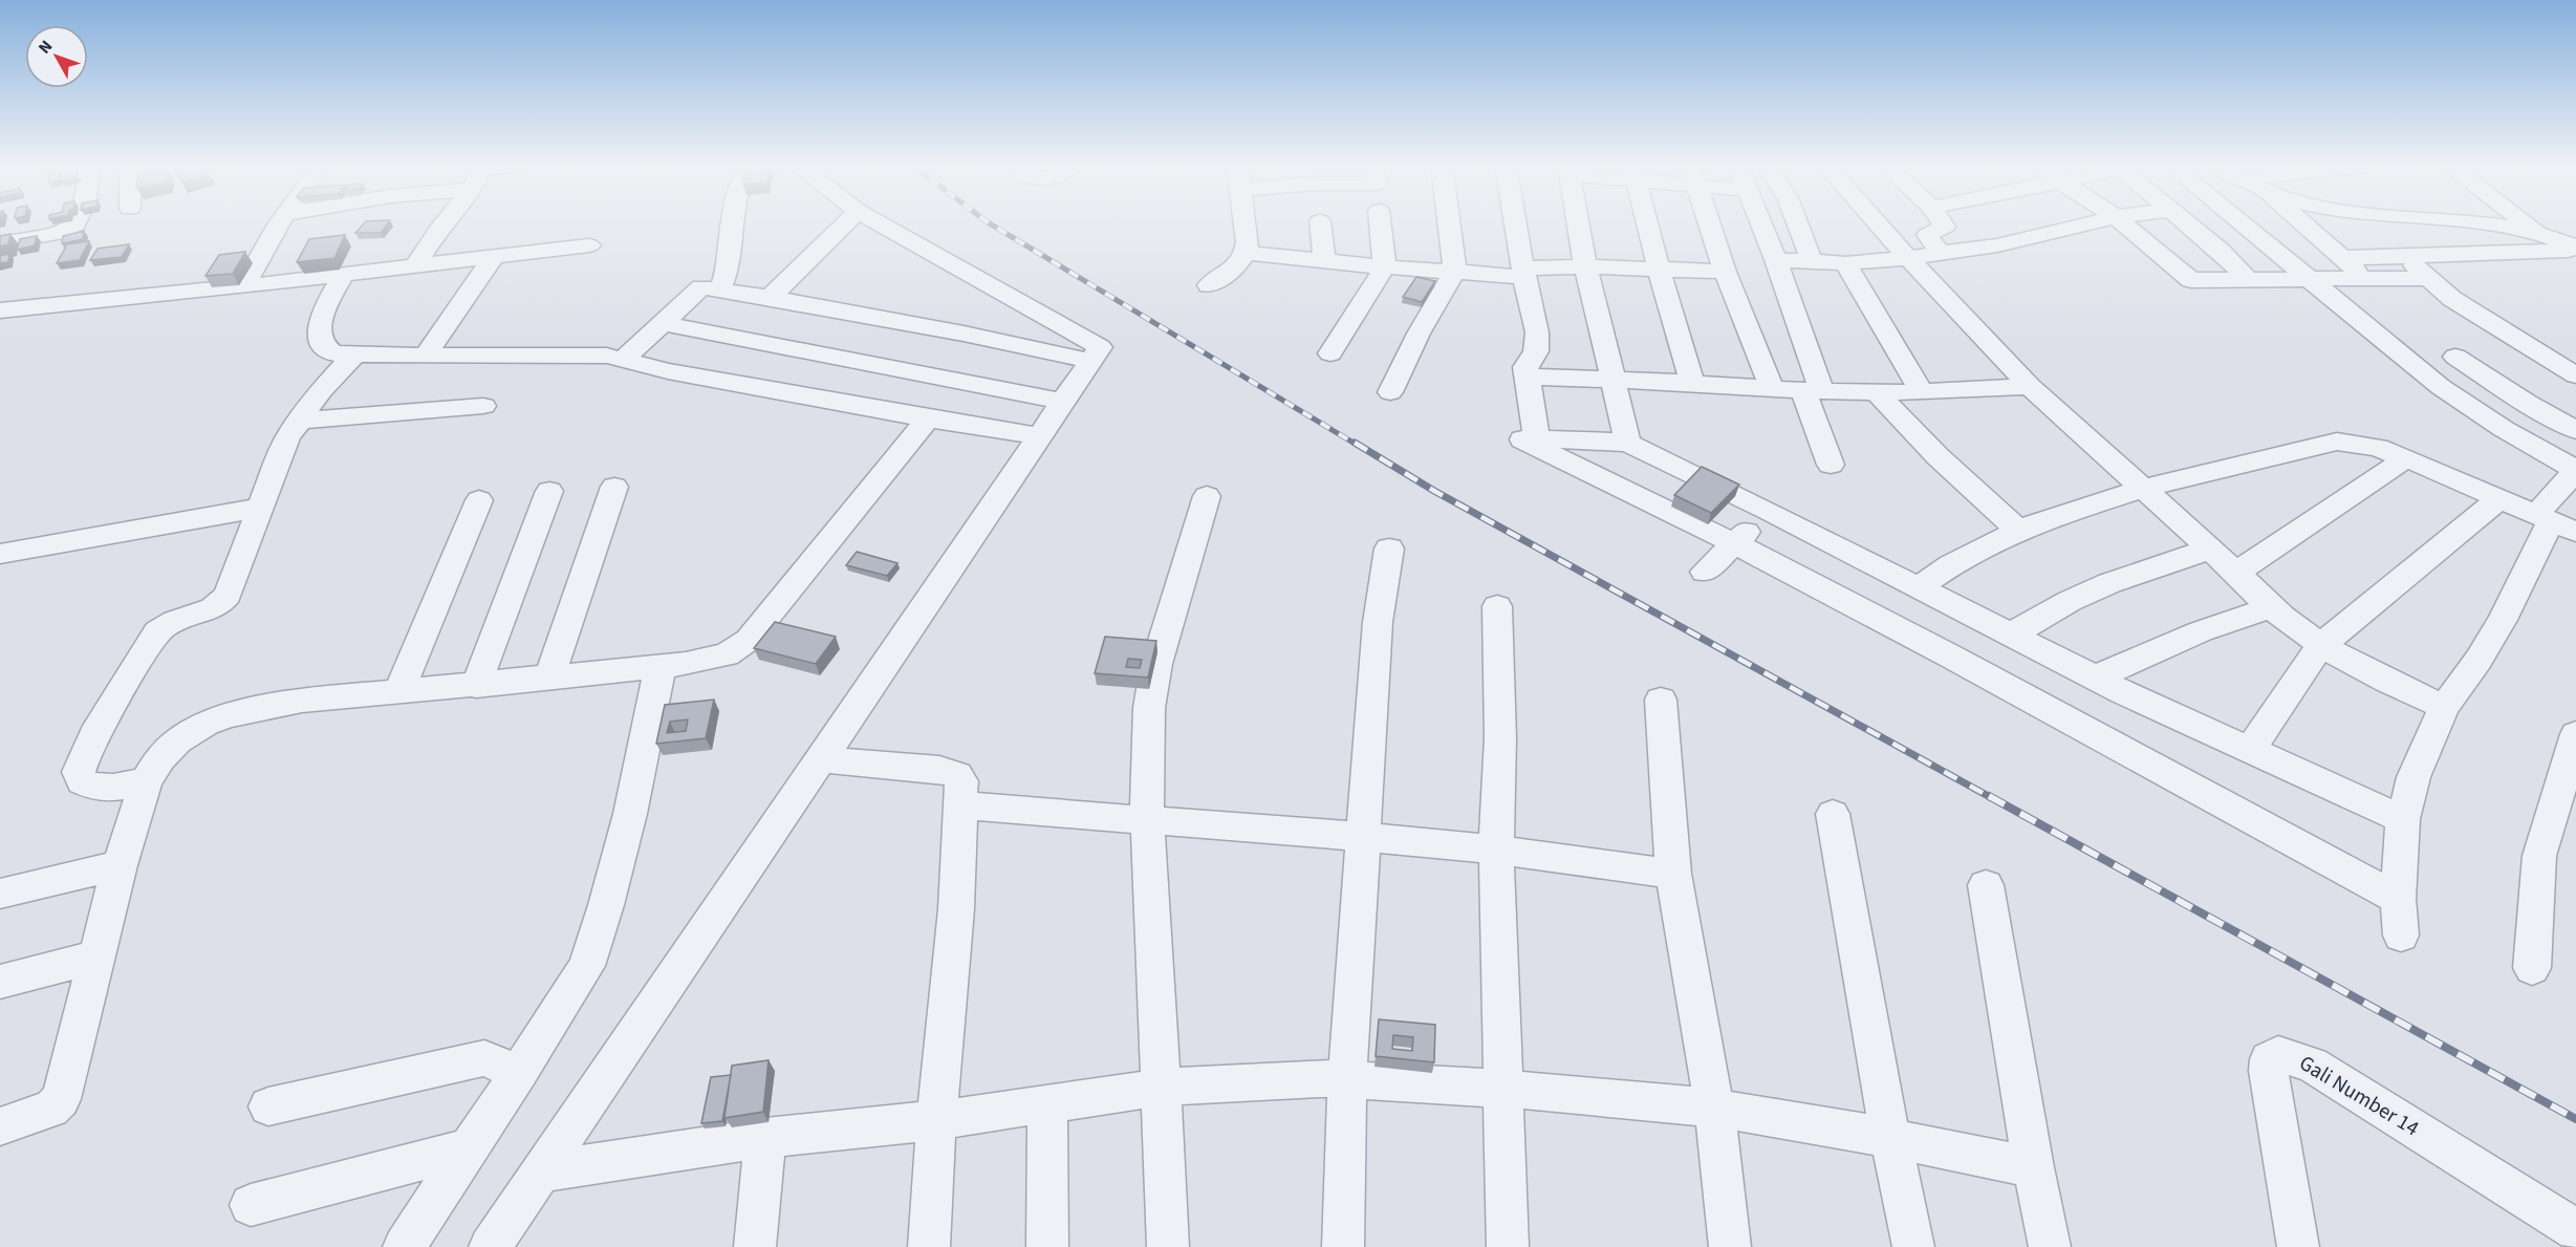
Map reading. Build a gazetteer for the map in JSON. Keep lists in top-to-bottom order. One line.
{"streets":{"street":["Gali Number 14"]},"north":"top left"}
